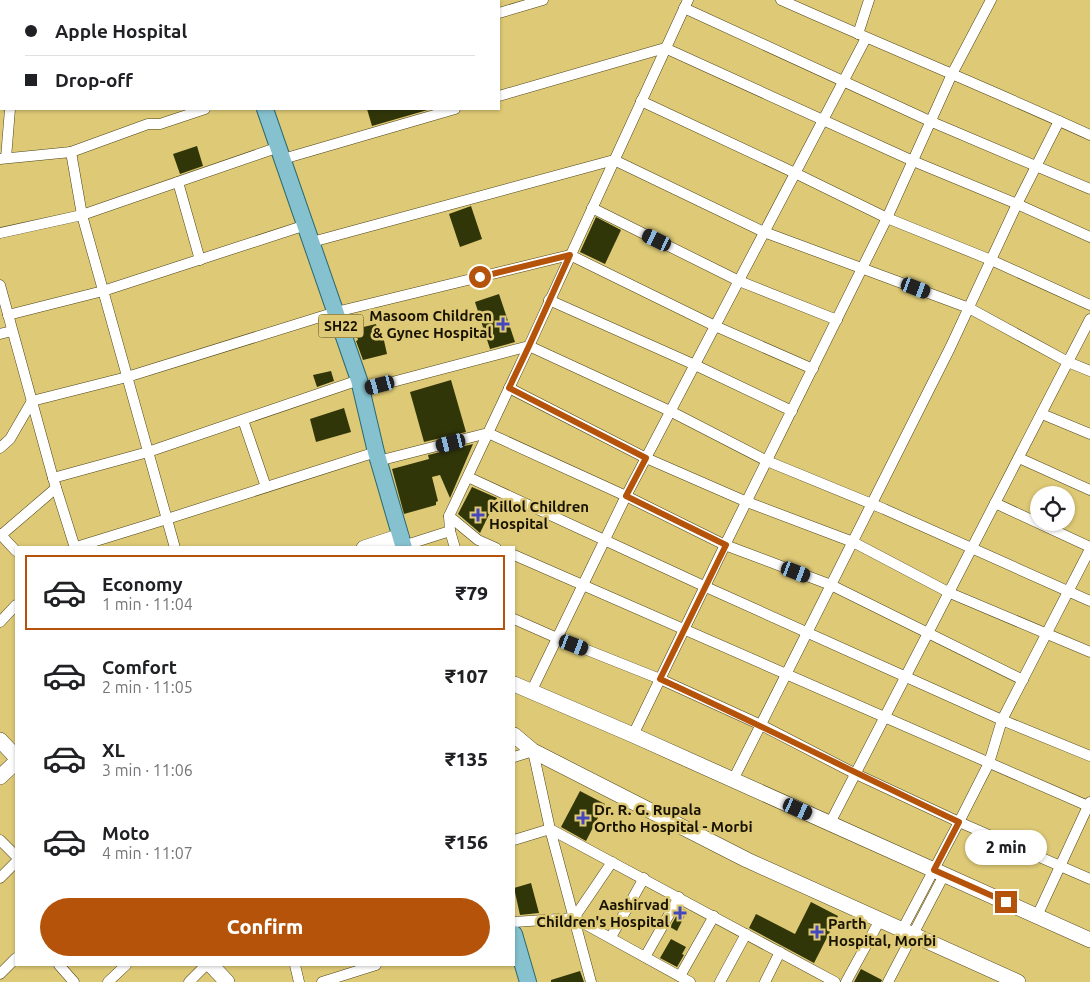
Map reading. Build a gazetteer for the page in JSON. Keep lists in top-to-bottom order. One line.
{"streets":{"main road":["SH22"]},"places":{"health":["Masoom Children & Gynec Hospital","Killol Children Hospital","Dr. R. G. Rupala Ortho Hospital - Morbi","Aashirvad Children's Hospital","Parth Hospital, Morbi"]},"page":{"banner":["Apple Hospital","Drop-off"],"list":[{"name":"Economy","note":"1 min · 11:04","value":"₹79"},{"name":"Comfort","note":"2 min · 11:05","value":"₹107"},{"name":"XL","note":"3 min · 11:06","value":"₹135"},{"name":"Moto","note":"4 min · 11:07","value":"₹156"}],"bubble":"2 min","buttons":"Confirm"}}
